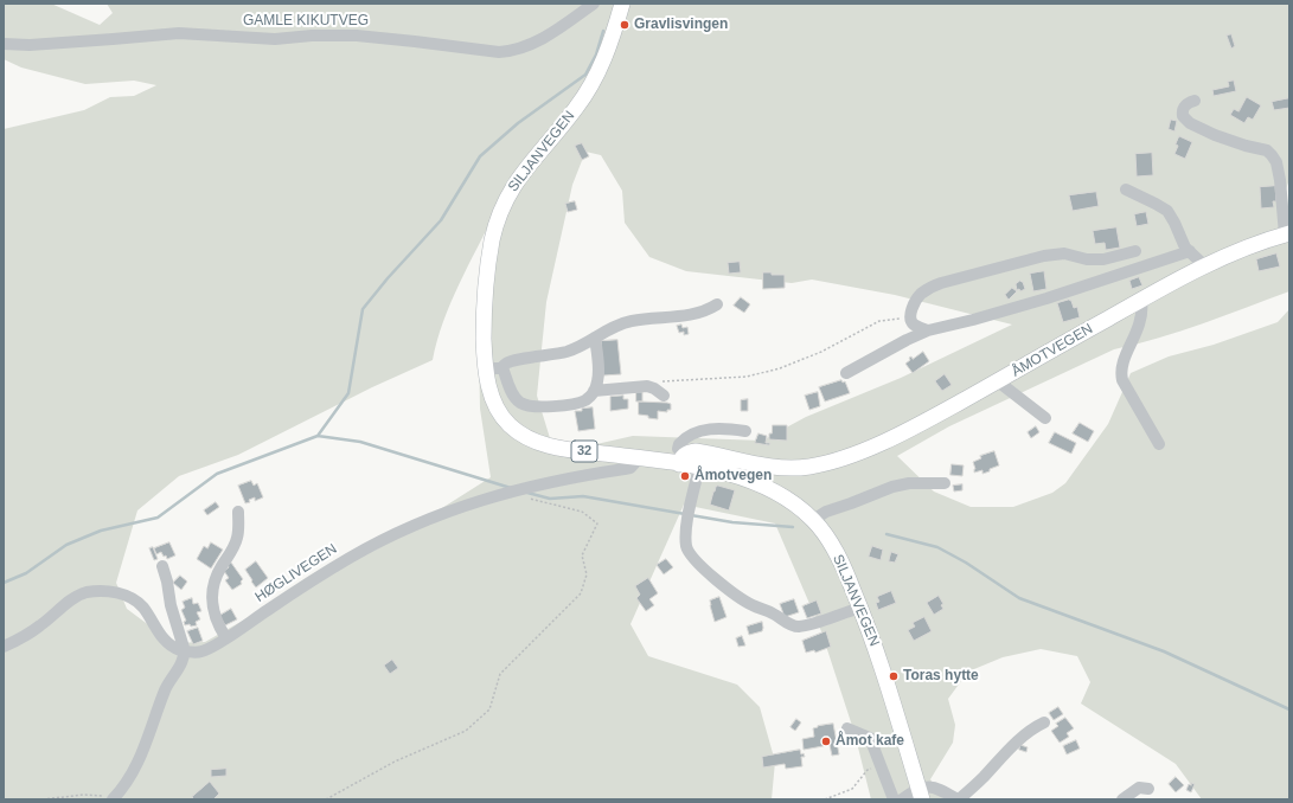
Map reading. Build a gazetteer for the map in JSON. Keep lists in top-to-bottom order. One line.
{"streets":{"main road":["SILJANVEGEN","ÅMOTVEGEN","32"],"street":["GAMLE KIKUTVEG","HØGLIVEGEN"]},"crossings":[["SILJANVEGEN","ÅMOTVEGEN"],["SILJANVEGEN","HØGLIVEGEN"]],"places":["Gravlisvingen","Åmotvegen","Toras hytte","Åmot kafe"]}
